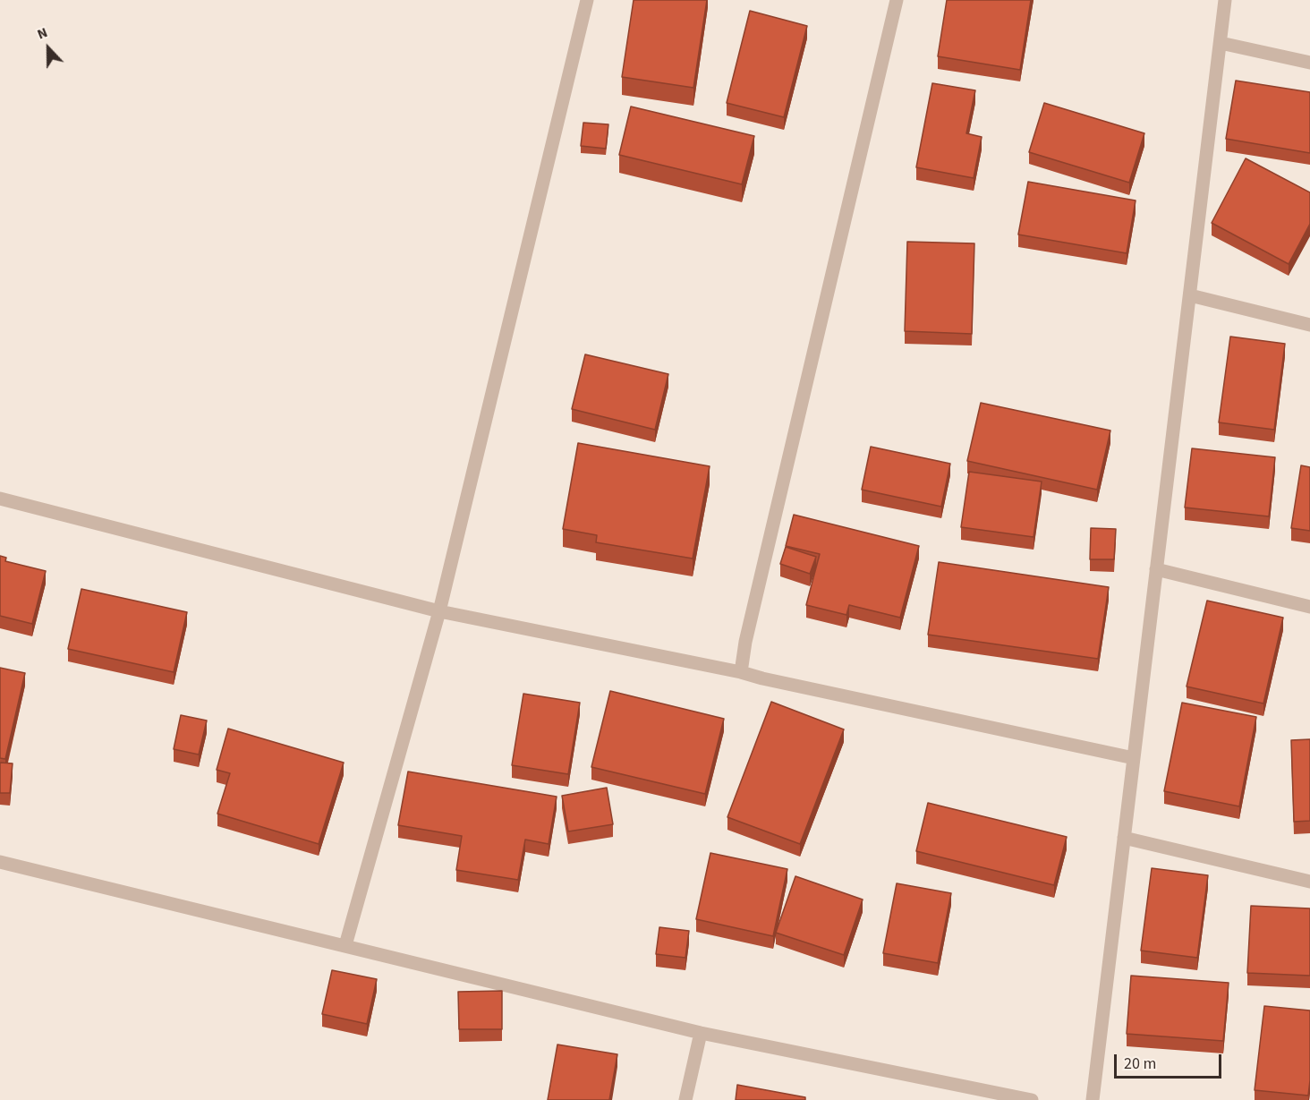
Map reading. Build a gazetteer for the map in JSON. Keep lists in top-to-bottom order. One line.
{"scale_bar":"20 m","north":"top"}
